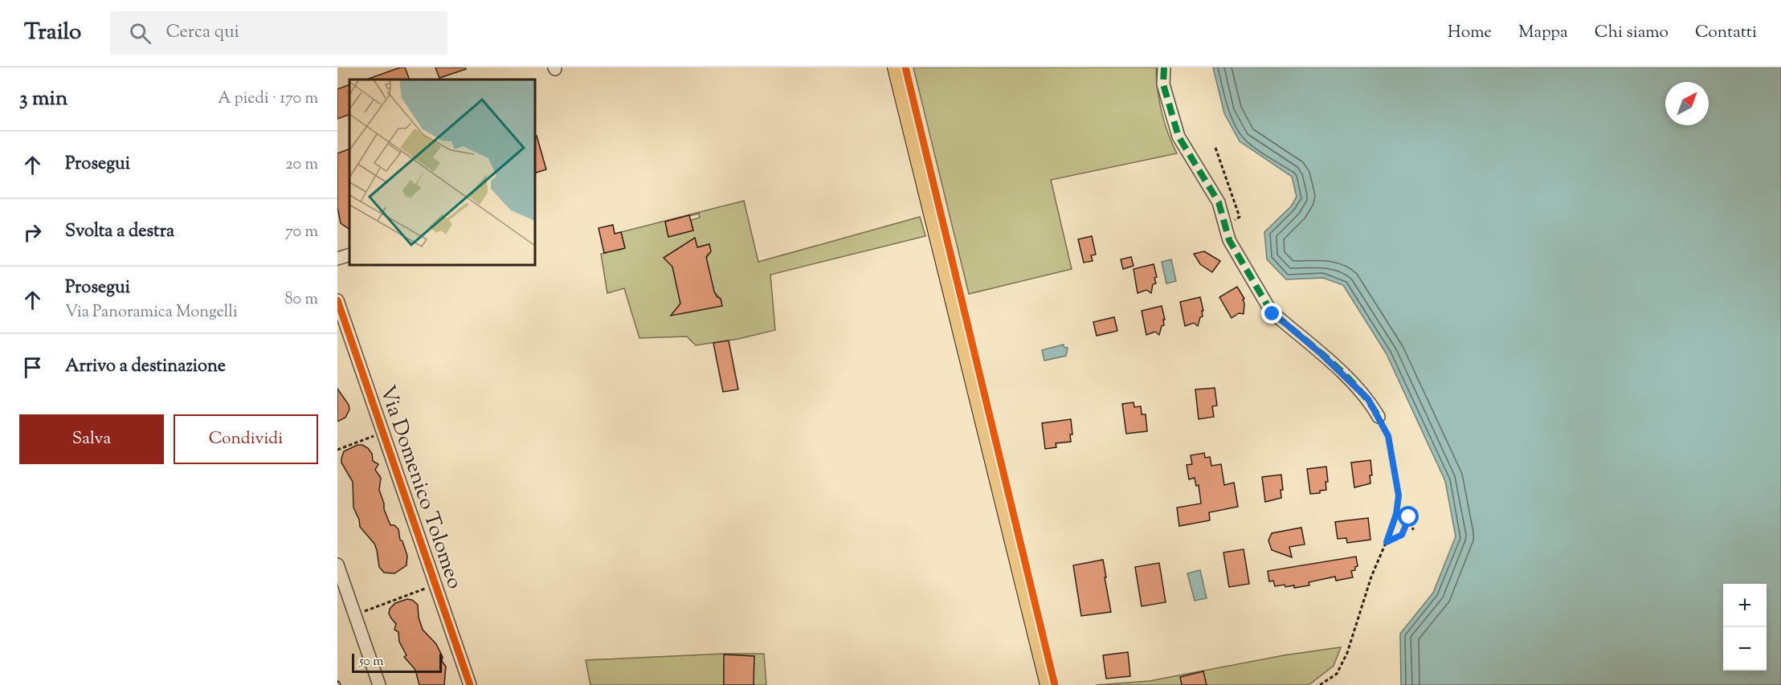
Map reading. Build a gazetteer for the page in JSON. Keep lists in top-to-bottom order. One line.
{"streets":{"street":["Via Domenico Tolomeo"]},"scale_bar":"50 m","north":"top right","page":{"header":"Trailo","search":"Cerca qui","nav":["Home","Mappa","Chi siamo","Contatti"],"heading":["3 min","A piedi · 170 m"],"list":[["Prosegui","20 m"],["Svolta a destra","70 m"],["Prosegui","Via Panoramica Mongelli","80 m"],"Arrivo a destinazione"],"buttons":["Salva","Condividi"],"map_buttons":["+","−"],"scale":"50 m"}}
